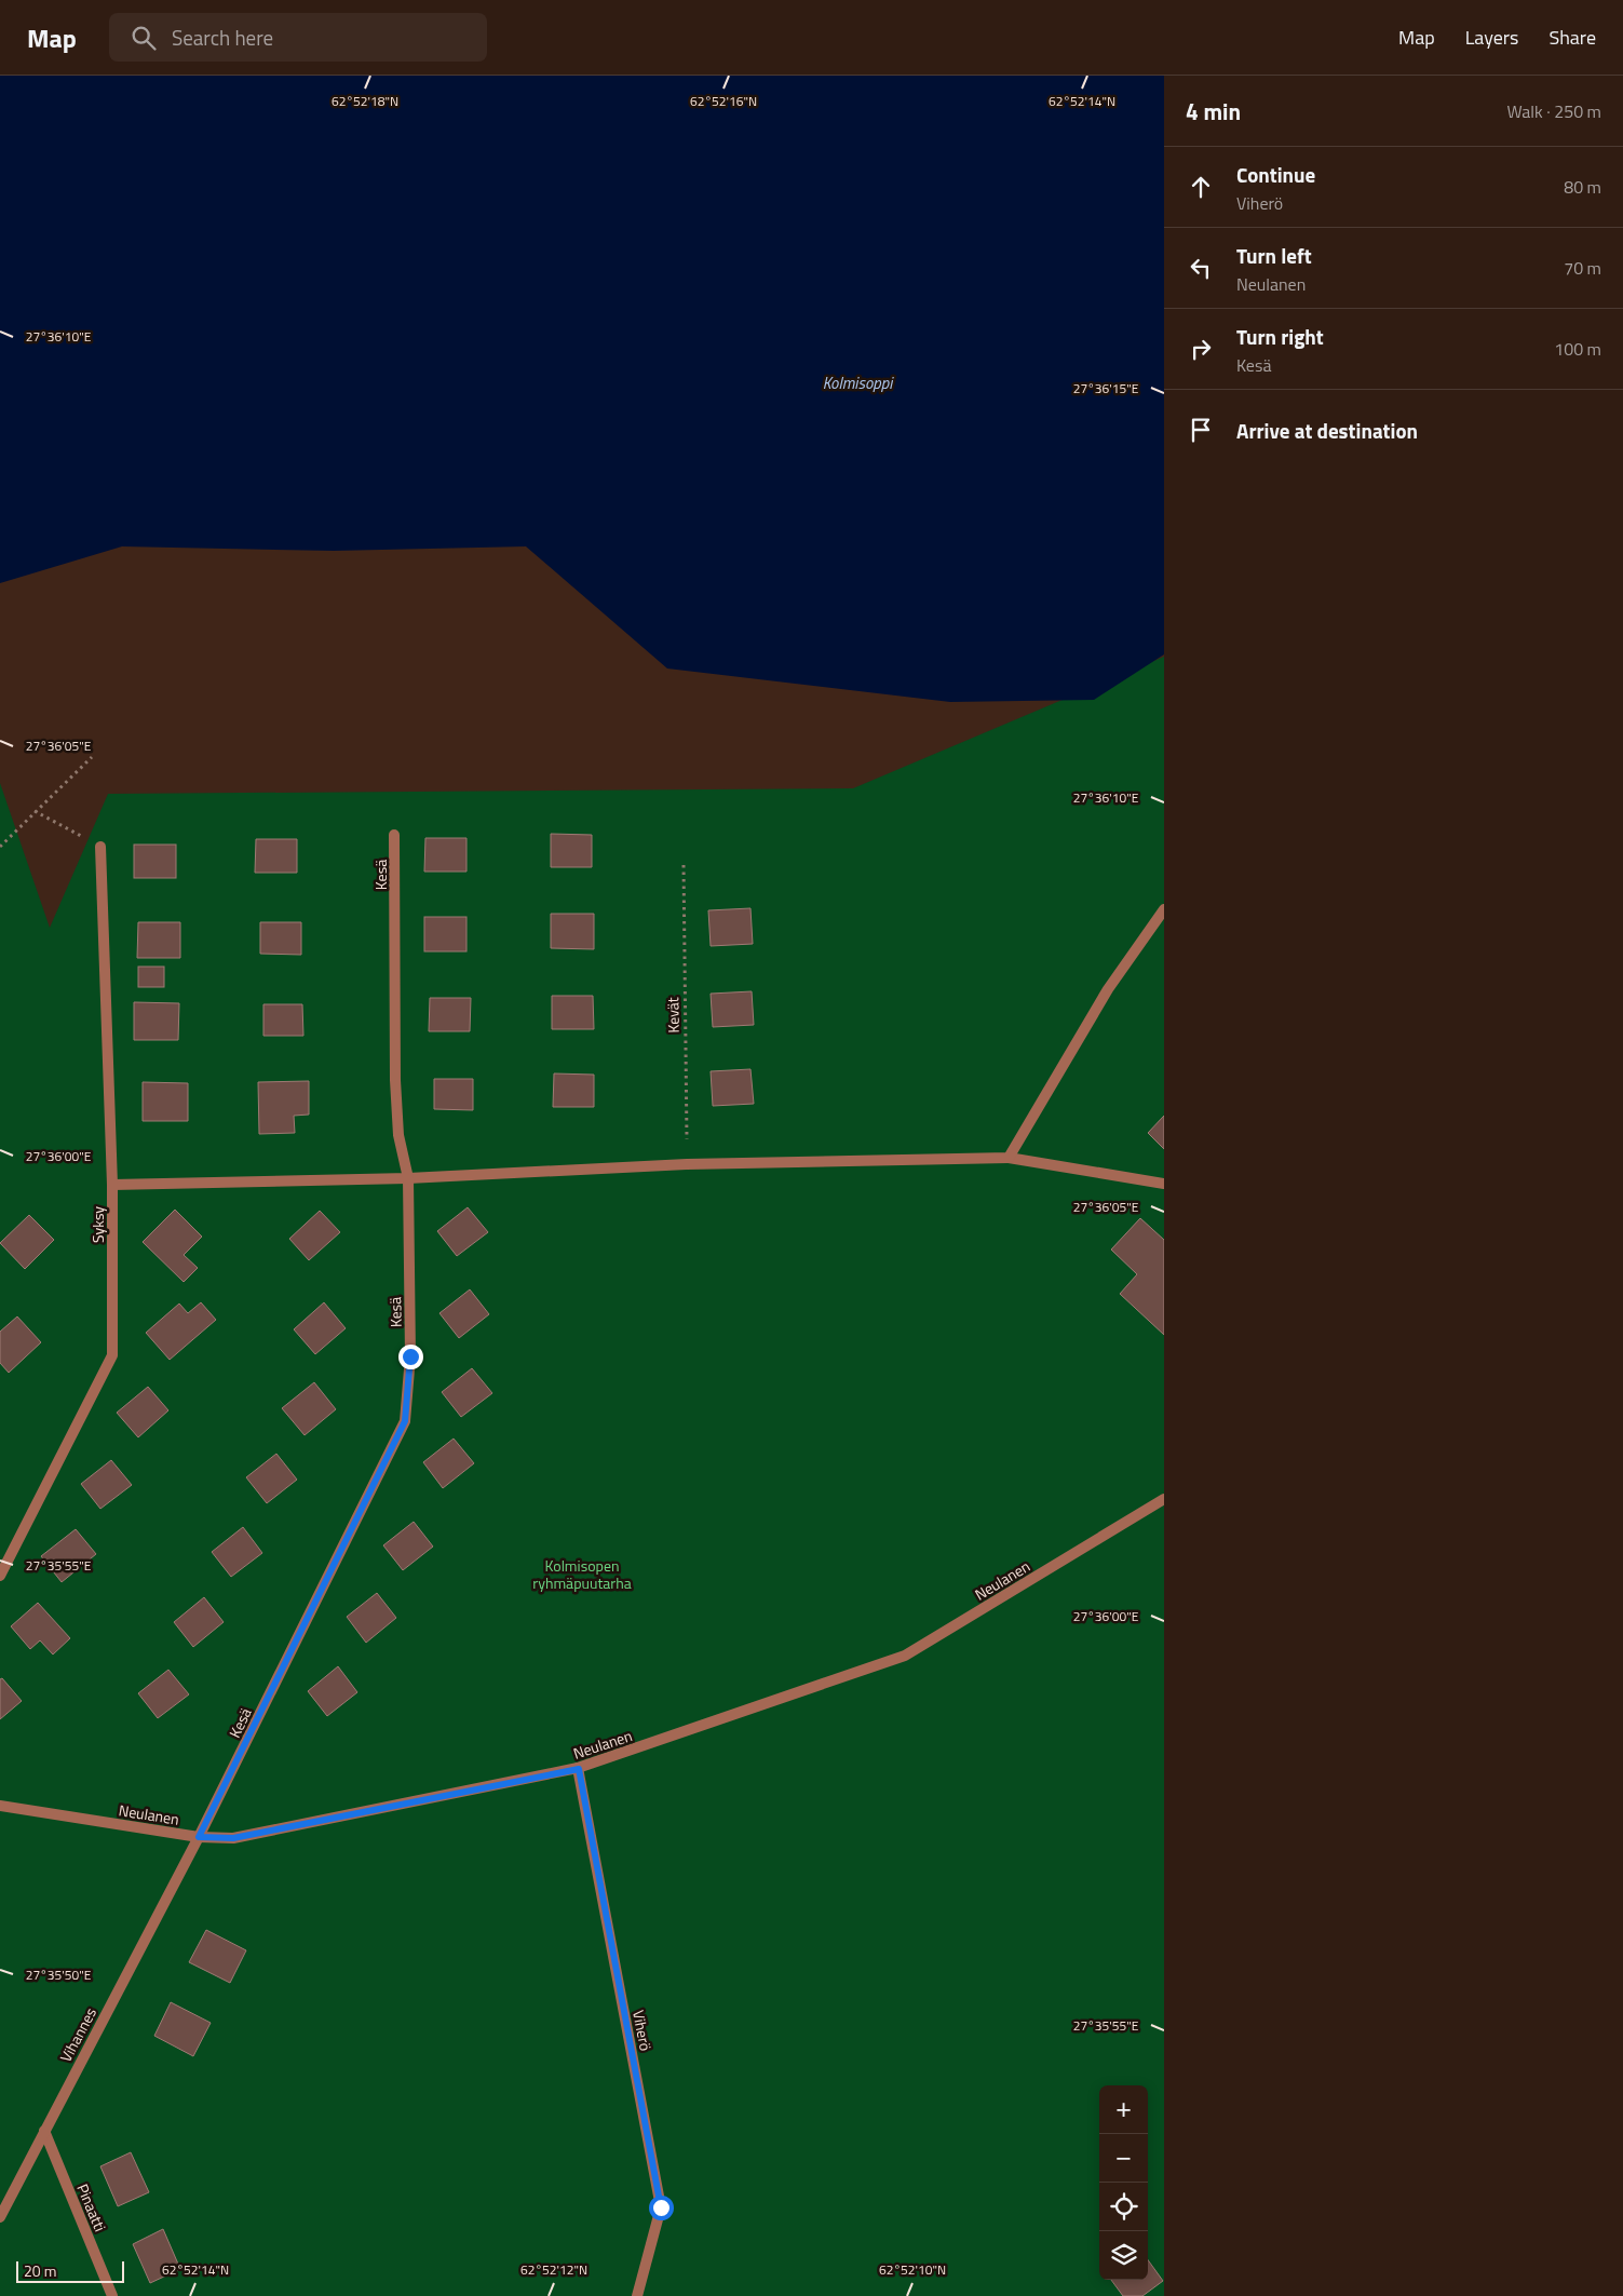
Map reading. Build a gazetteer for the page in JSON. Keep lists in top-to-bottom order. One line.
{"streets":{"lane":["Kesä","Syksy","Neulanen","Viherö","Vihannes","Pinaatti"],"path":["Kevät"]},"crossings":[["Kesä","Neulanen"],["Kesä","Vihannes"],["Neulanen","Viherö"],["Neulanen","Vihannes"],["Vihannes","Pinaatti"]],"water":["Kolmisoppi"],"parks":["Kolmisopen ryhmäpuutarha"],"scale_bar":"20 m","page":{"header":"Map","search":"Search here","nav":["Map","Layers","Share"],"heading":["4 min","Walk · 250 m"],"list":[["Continue","Viherö","80 m"],["Turn left","Neulanen","70 m"],["Turn right","Kesä","100 m"],"Arrive at destination"],"map_buttons":["+","−"],"scale":"20 m"},"coordinates":["62°52'18\"N","62°52'16\"N","62°52'14\"N","27°36'10\"E","27°36'15\"E","27°36'05\"E","27°36'00\"E","27°35'55\"E","27°35'50\"E","62°52'12\"N","62°52'10\"N"]}
